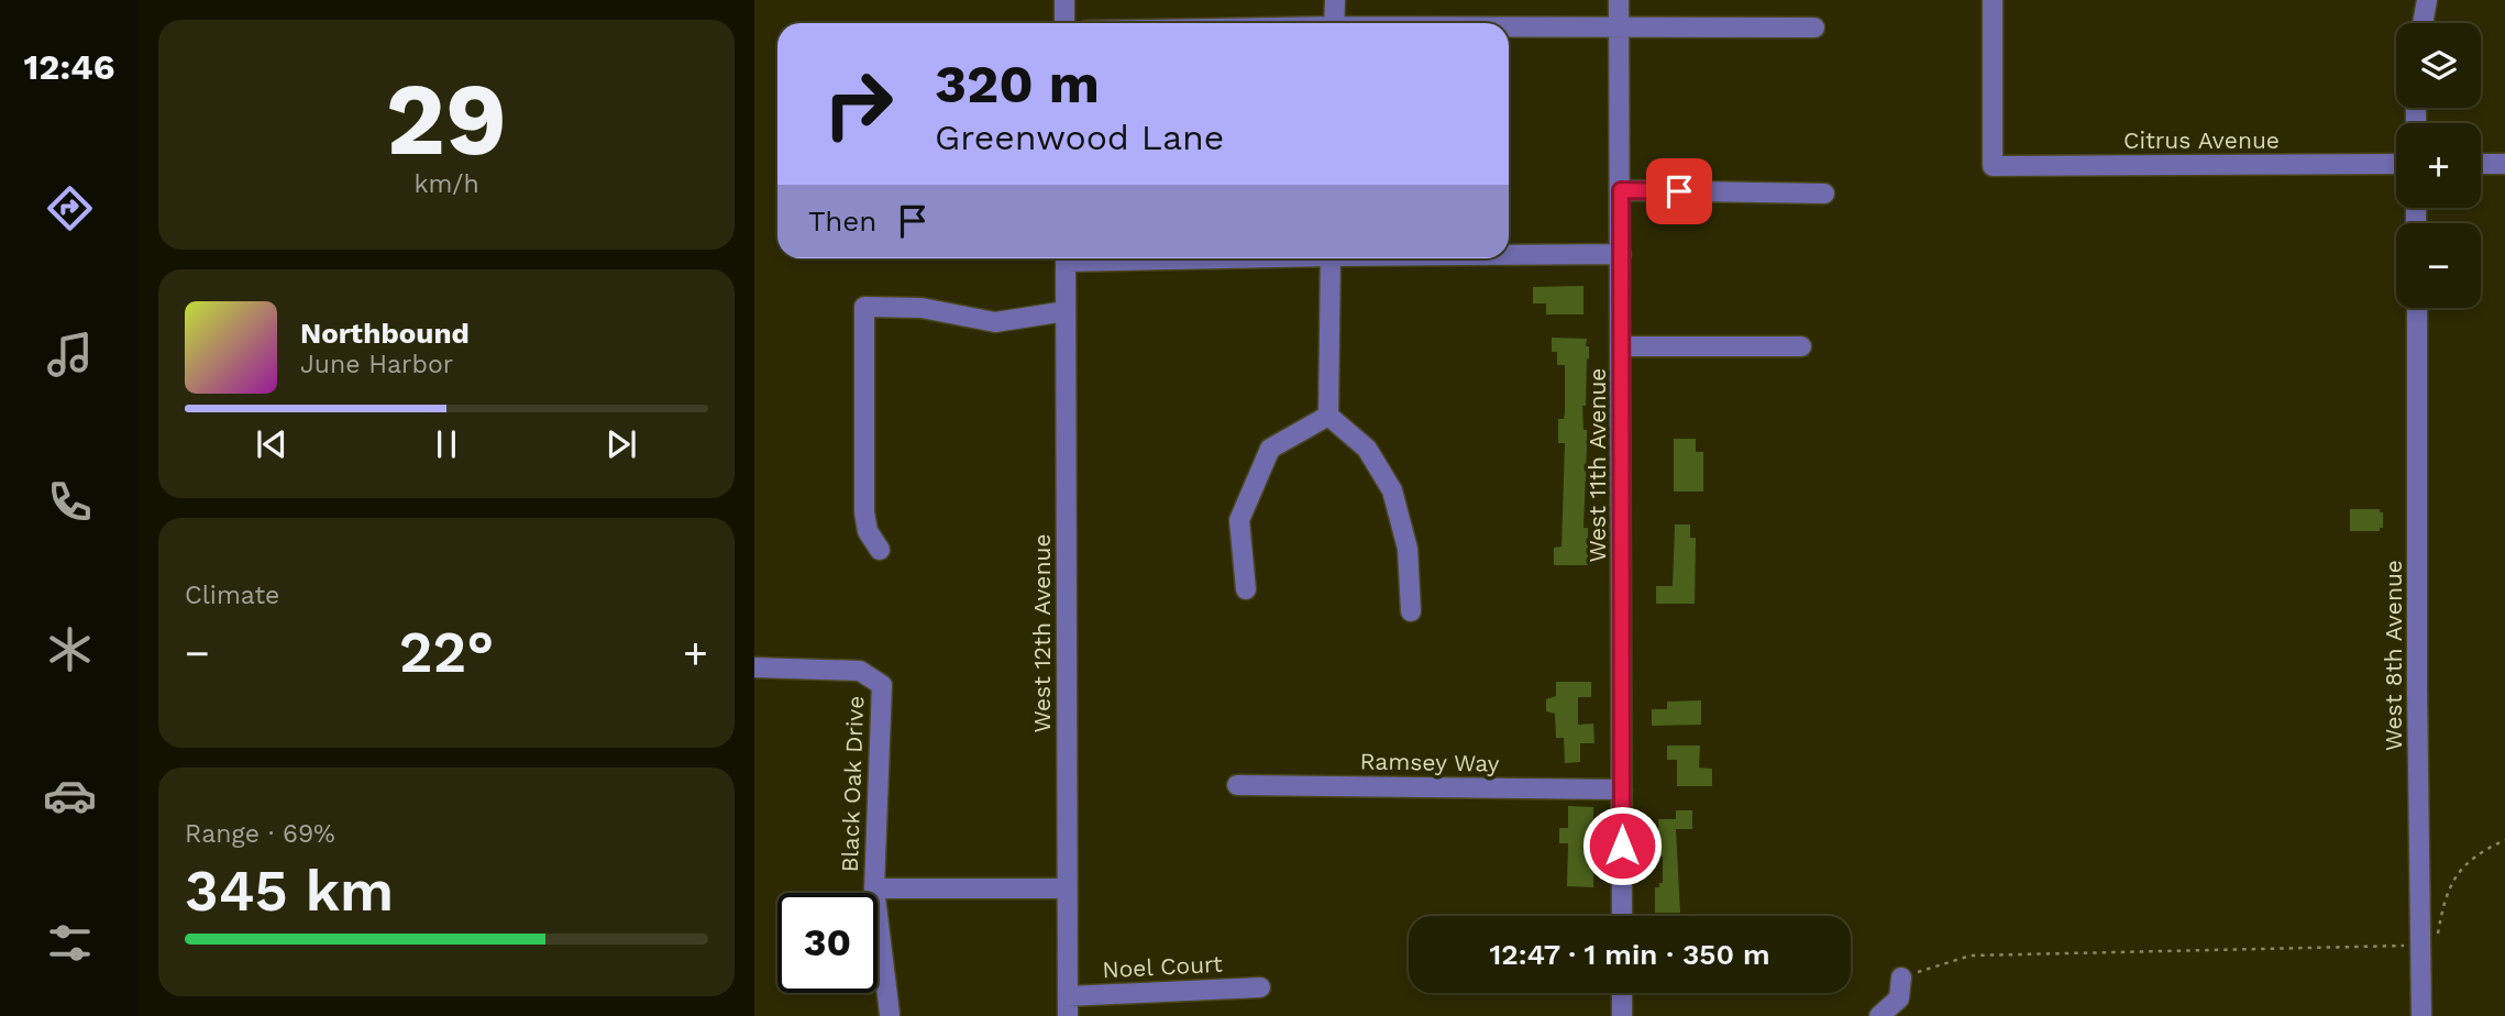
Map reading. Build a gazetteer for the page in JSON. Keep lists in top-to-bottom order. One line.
{"streets":{"street":["Citrus Avenue","West 11th Avenue","West 12th Avenue","West 8th Avenue","Ramsey Way","Black Oak Drive","Noel Court"]},"crossings":[["West 11th Avenue","Ramsey Way"],["West 12th Avenue","Noel Court"]],"page":{"tabs":"12:46","tile":[["29","km/h"],"Climate",["Range · 69%","345 km"]],"map_buttons":["+","−"],"turn":["320 m","Greenwood Lane"],"then":"Then","song":["Northbound","June Harbor"],"heat":["−","22°","+"],"limit":"30","trip":"12:47 · 1 min · 350 m"}}
